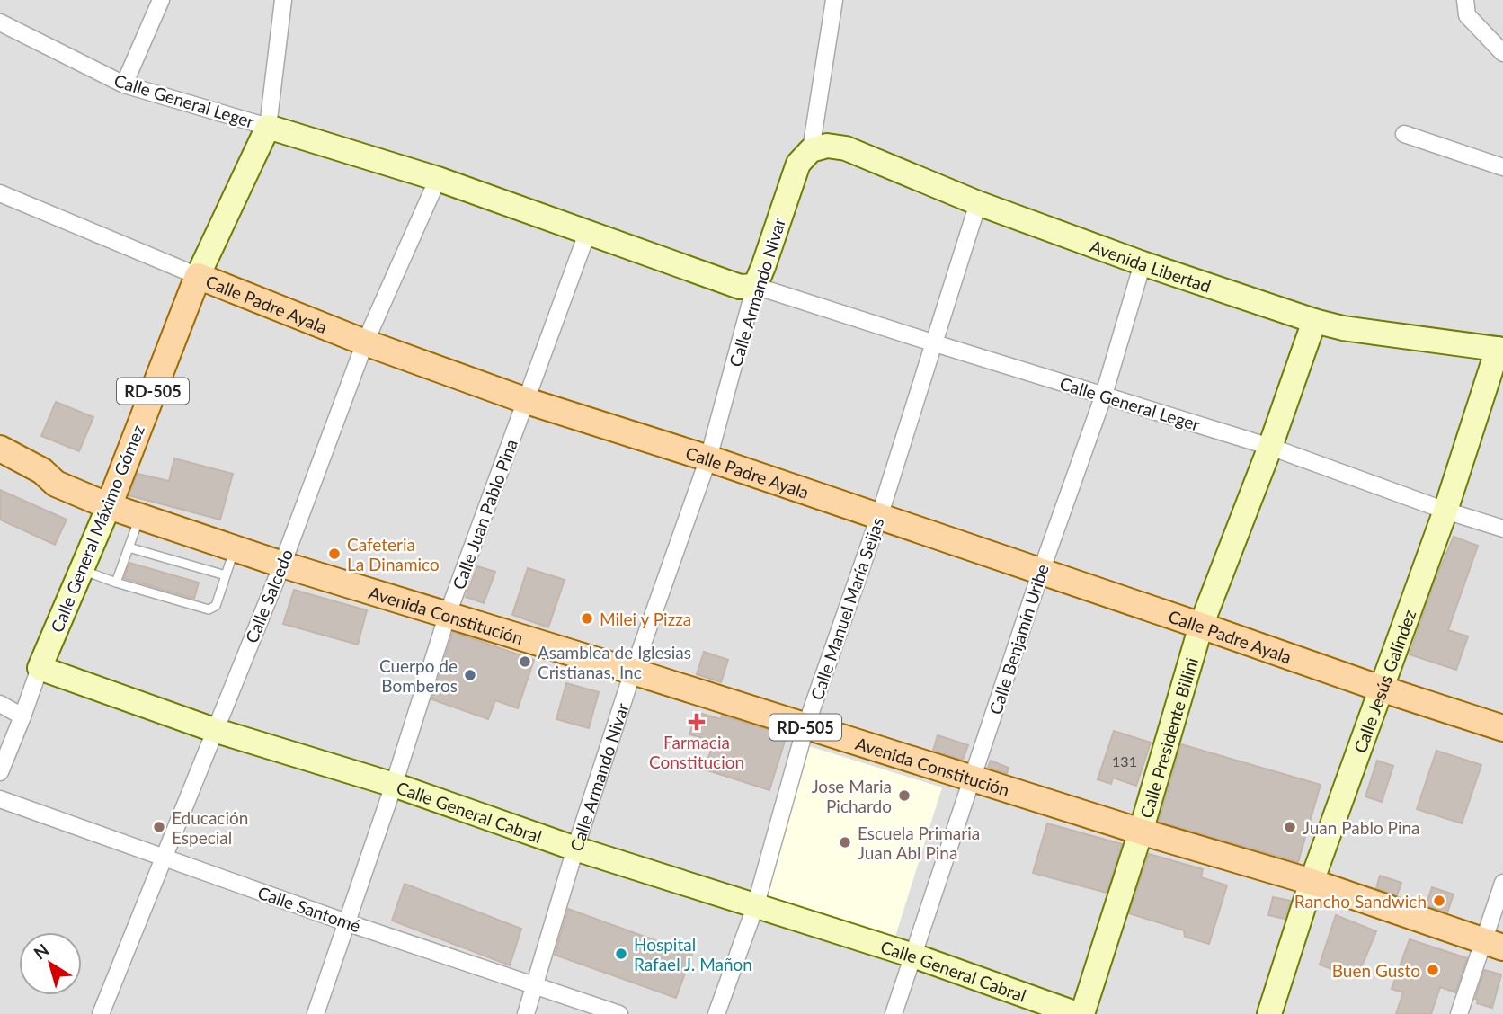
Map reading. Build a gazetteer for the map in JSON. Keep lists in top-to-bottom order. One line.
{"streets":{"main road":["Calle Padre Ayala","RD-505","Calle General Máximo Gómez","Avenida Constitución"],"street":["Calle General Leger","Avenida Libertad","Calle Armando Nivar","Calle Juan Pablo Pina","Calle Salcedo","Calle Manuel María Seijas","Calle Benjamín Uribe","Calle Jesús Galíndez","Calle Presidente Billini","Calle General Cabral","Calle Santomé"]},"crossings":[["Calle General Leger","Calle Armando Nivar"],["Calle General Leger","Calle General Máximo Gómez"],["Calle General Leger","Calle Manuel María Seijas"],["Calle General Leger","Calle Benjamín Uribe"],["Calle General Leger","Calle Jesús Galíndez"],["Calle General Leger","Calle Presidente Billini"],["Avenida Libertad","Calle Armando Nivar"],["Avenida Libertad","Calle Manuel María Seijas"],["Avenida Libertad","Calle Benjamín Uribe"],["Avenida Libertad","Calle Jesús Galíndez"],["Avenida Libertad","Calle Presidente Billini"],["Calle Armando Nivar","Calle Padre Ayala"],["Calle Armando Nivar","Avenida Constitución"],["Calle Armando Nivar","Calle General Cabral"],["Calle Armando Nivar","Calle Santomé"],["Calle Padre Ayala","Calle Juan Pablo Pina"],["Calle Padre Ayala","Calle General Máximo Gómez"],["Calle Padre Ayala","Calle Salcedo"],["Calle Padre Ayala","Calle Manuel María Seijas"],["Calle Padre Ayala","Calle Benjamín Uribe"],["Calle Padre Ayala","Calle Jesús Galíndez"],["Calle Padre Ayala","Calle Presidente Billini"],["RD-505","Calle General Máximo Gómez"],["RD-505","Avenida Constitución"],["Calle Juan Pablo Pina","Avenida Constitución"],["Calle Juan Pablo Pina","Calle General Cabral"],["Calle Juan Pablo Pina","Calle Santomé"],["Calle General Máximo Gómez","Avenida Constitución"],["Calle General Máximo Gómez","Calle General Cabral"],["Calle Salcedo","Avenida Constitución"],["Calle Salcedo","Calle General Cabral"],["Calle Salcedo","Calle Santomé"],["Calle Manuel María Seijas","Avenida Constitución"],["Calle Manuel María Seijas","Calle General Cabral"],["Avenida Constitución","Calle Benjamín Uribe"],["Avenida Constitución","Calle Jesús Galíndez"],["Avenida Constitución","Calle Presidente Billini"],["Calle Benjamín Uribe","Calle General Cabral"],["Calle Presidente Billini","Calle General Cabral"]],"places":{"other":["Cafeteria La Dinamico","Milei y Pizza","Asamblea de Iglesias Cristianas, Inc","Cuerpo de Bomberos","Jose Maria Pichardo","Educación Especial","Juan Pablo Pina","Escuela Primaria Juan Abl Pina","Rancho Sandwich","Hospital Rafael J. Mañon","Buen Gusto"],"health":["Farmacia Constitucion"]},"house_numbers":["131"],"north":"top left"}
